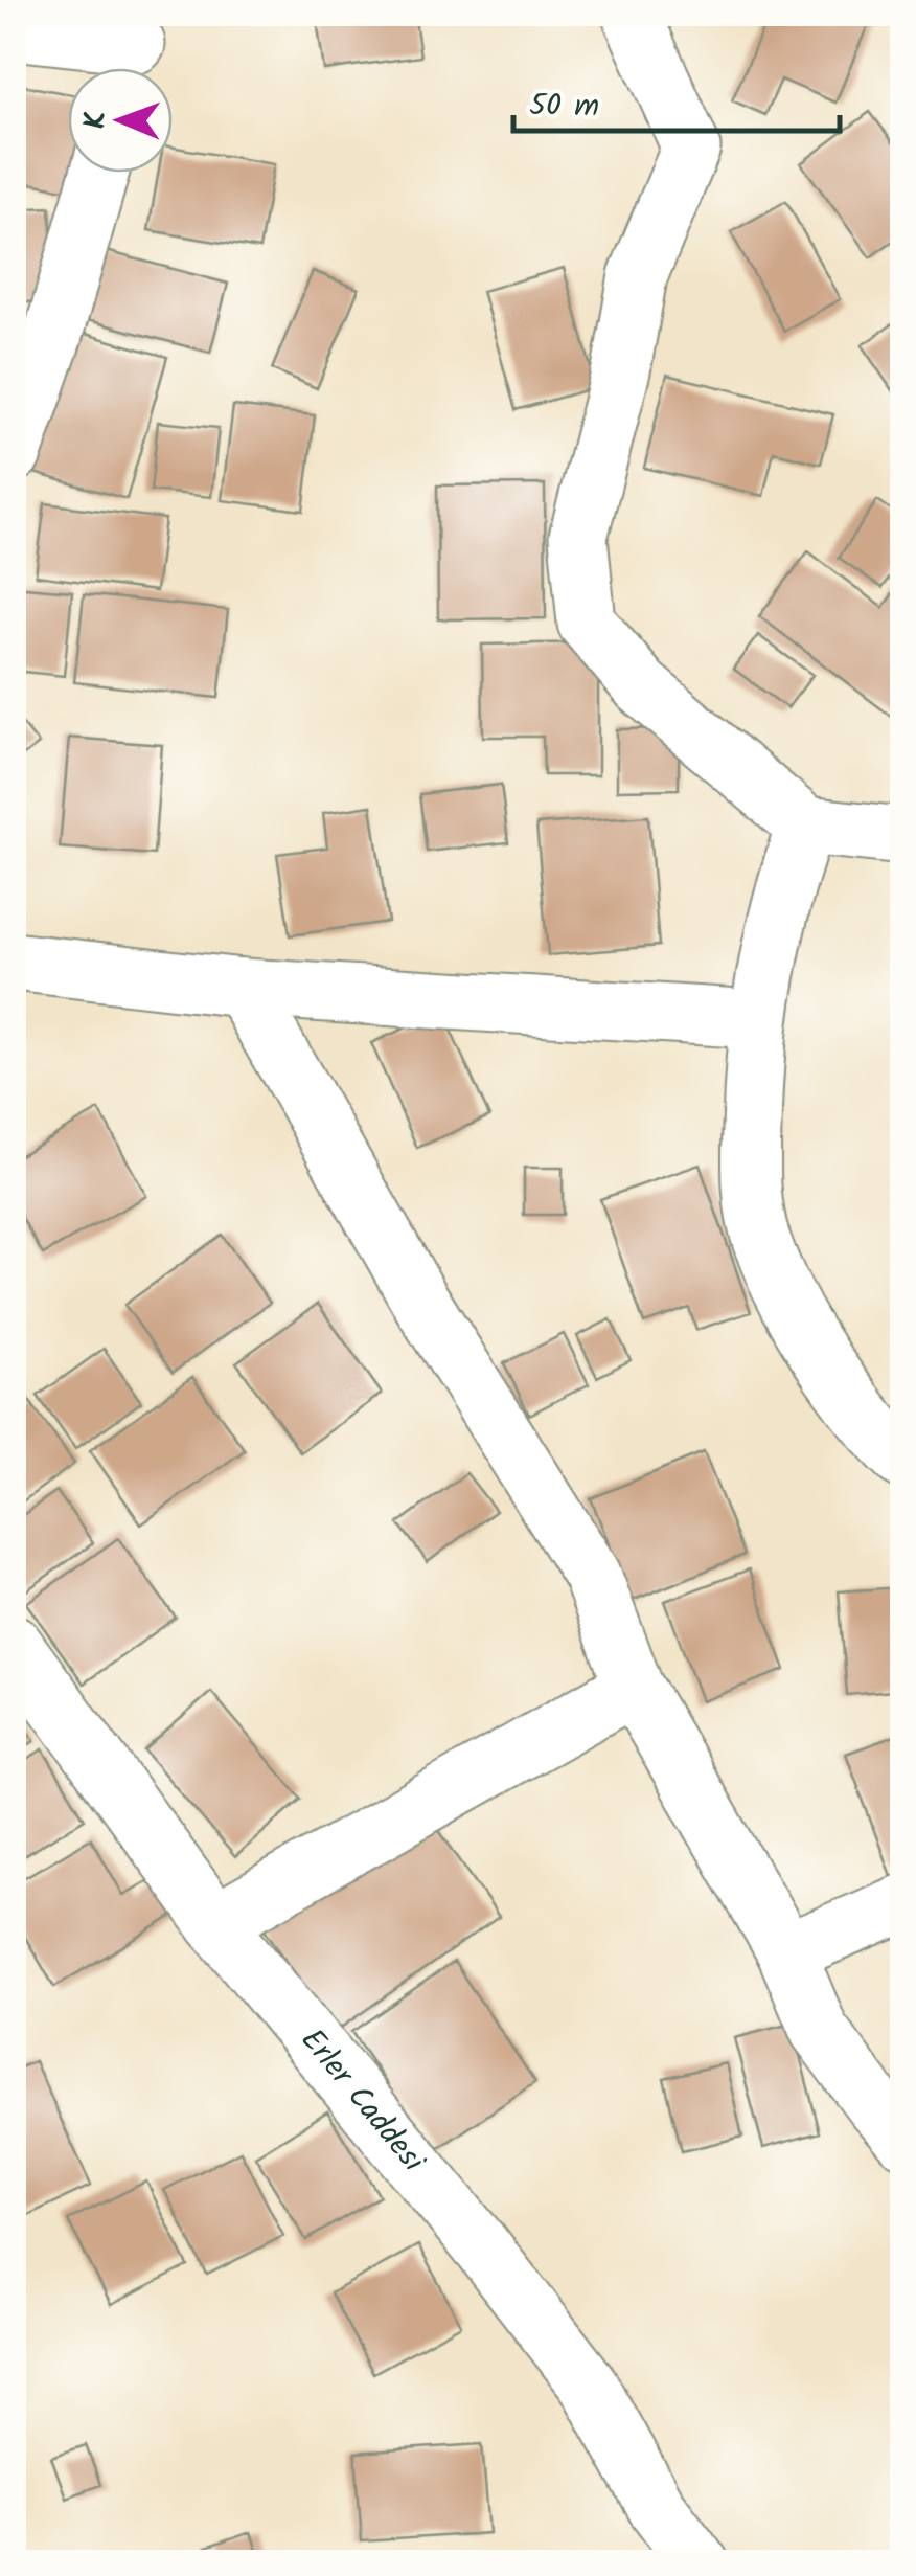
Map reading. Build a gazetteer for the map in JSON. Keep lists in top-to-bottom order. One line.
{"streets":{"street":["Erler Caddesi"]},"scale_bar":"50 m","north":"left"}
